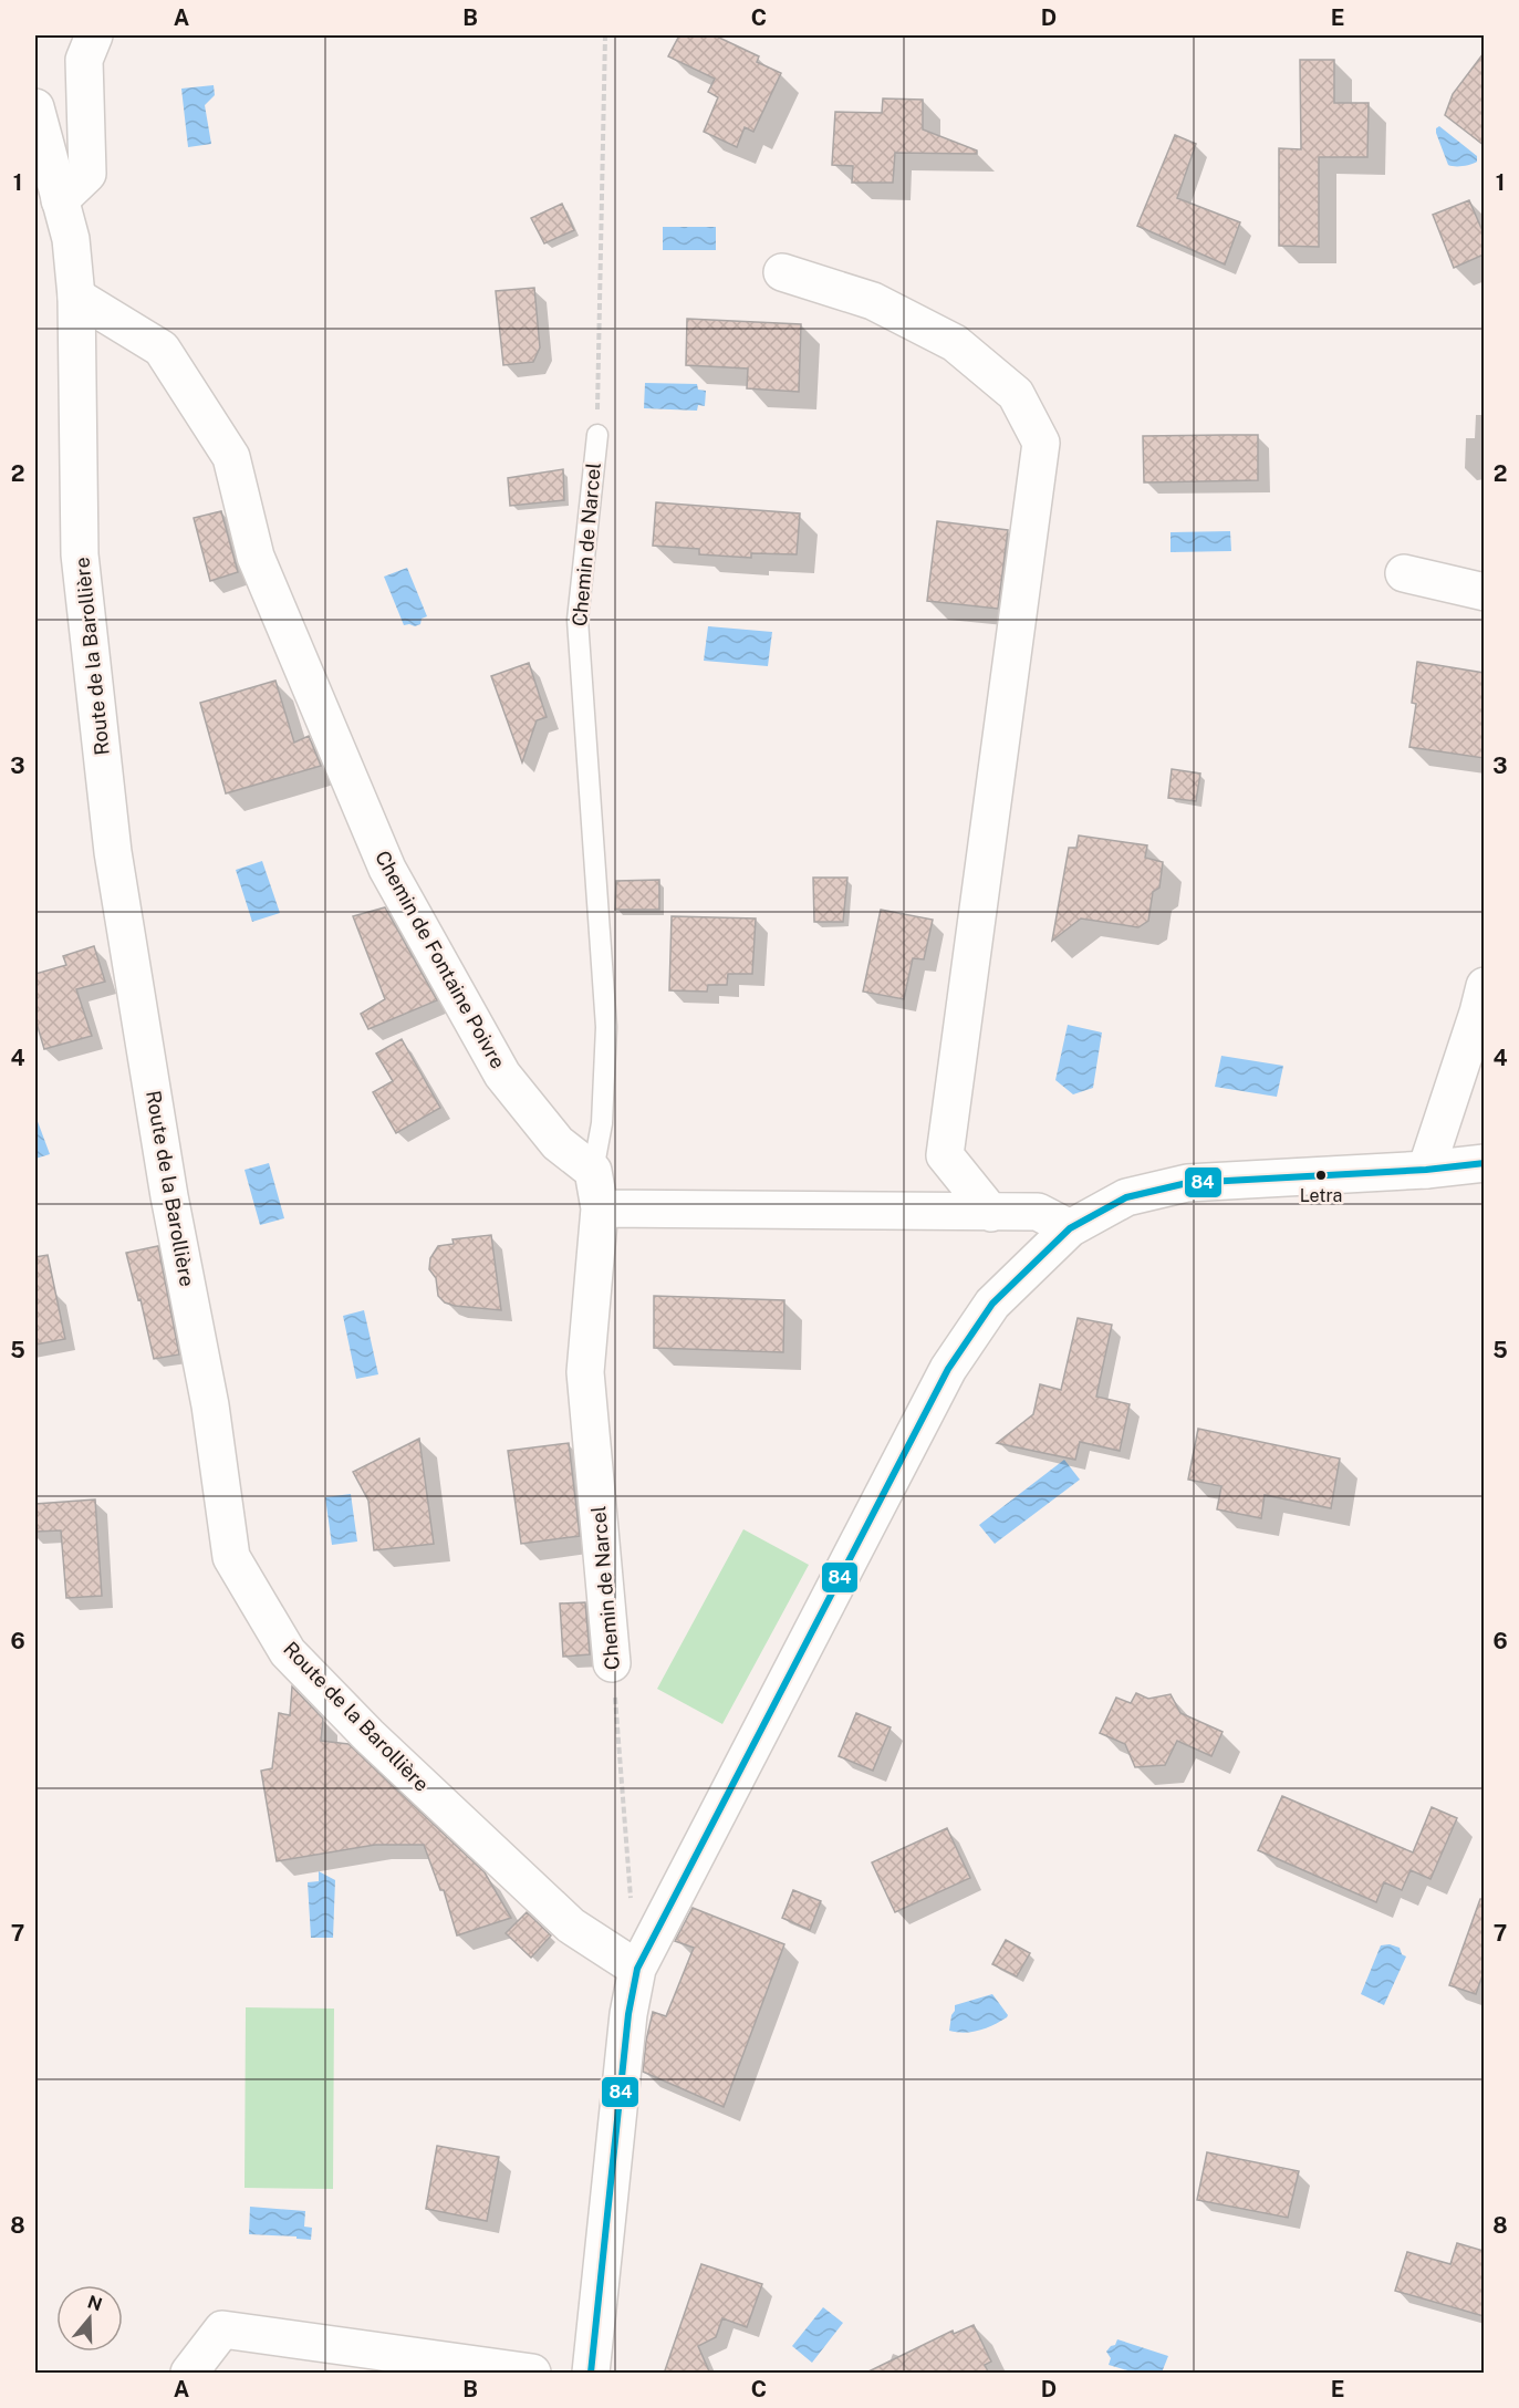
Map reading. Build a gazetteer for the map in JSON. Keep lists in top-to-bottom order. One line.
{"streets":{"street":["Chemin de Narcel","Route de la Barollière","Chemin de Fontaine Poivre"]},"crossings":[["Chemin de Narcel","Chemin de Fontaine Poivre"],["Route de la Barollière","Chemin de Fontaine Poivre"]],"places":["Letra"],"lines":["transit line 84"],"north":"top","grid":{"columns":["A","B","C","D","E"],"rows":["1","2","3","4","5","6","7","8"]}}
